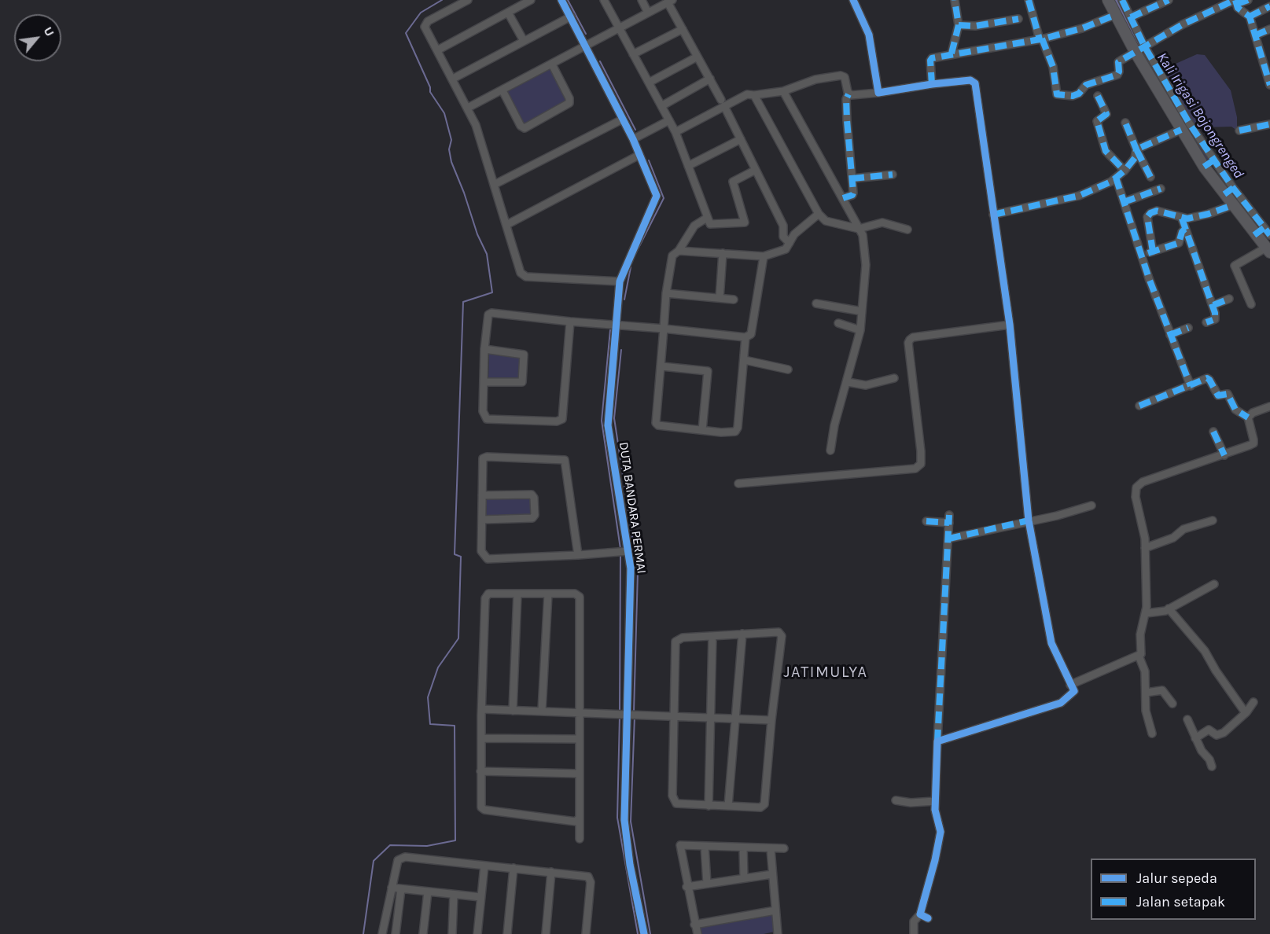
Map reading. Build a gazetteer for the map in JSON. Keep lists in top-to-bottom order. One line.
{"streets":{"street":["DUTA BANDARA PERMAI"]},"districts":["JATIMULYA"],"water":["Kali Irigasi Bojongrenged"],"legend":["Jalur sepeda","Jalan setapak"],"north":"top right"}
